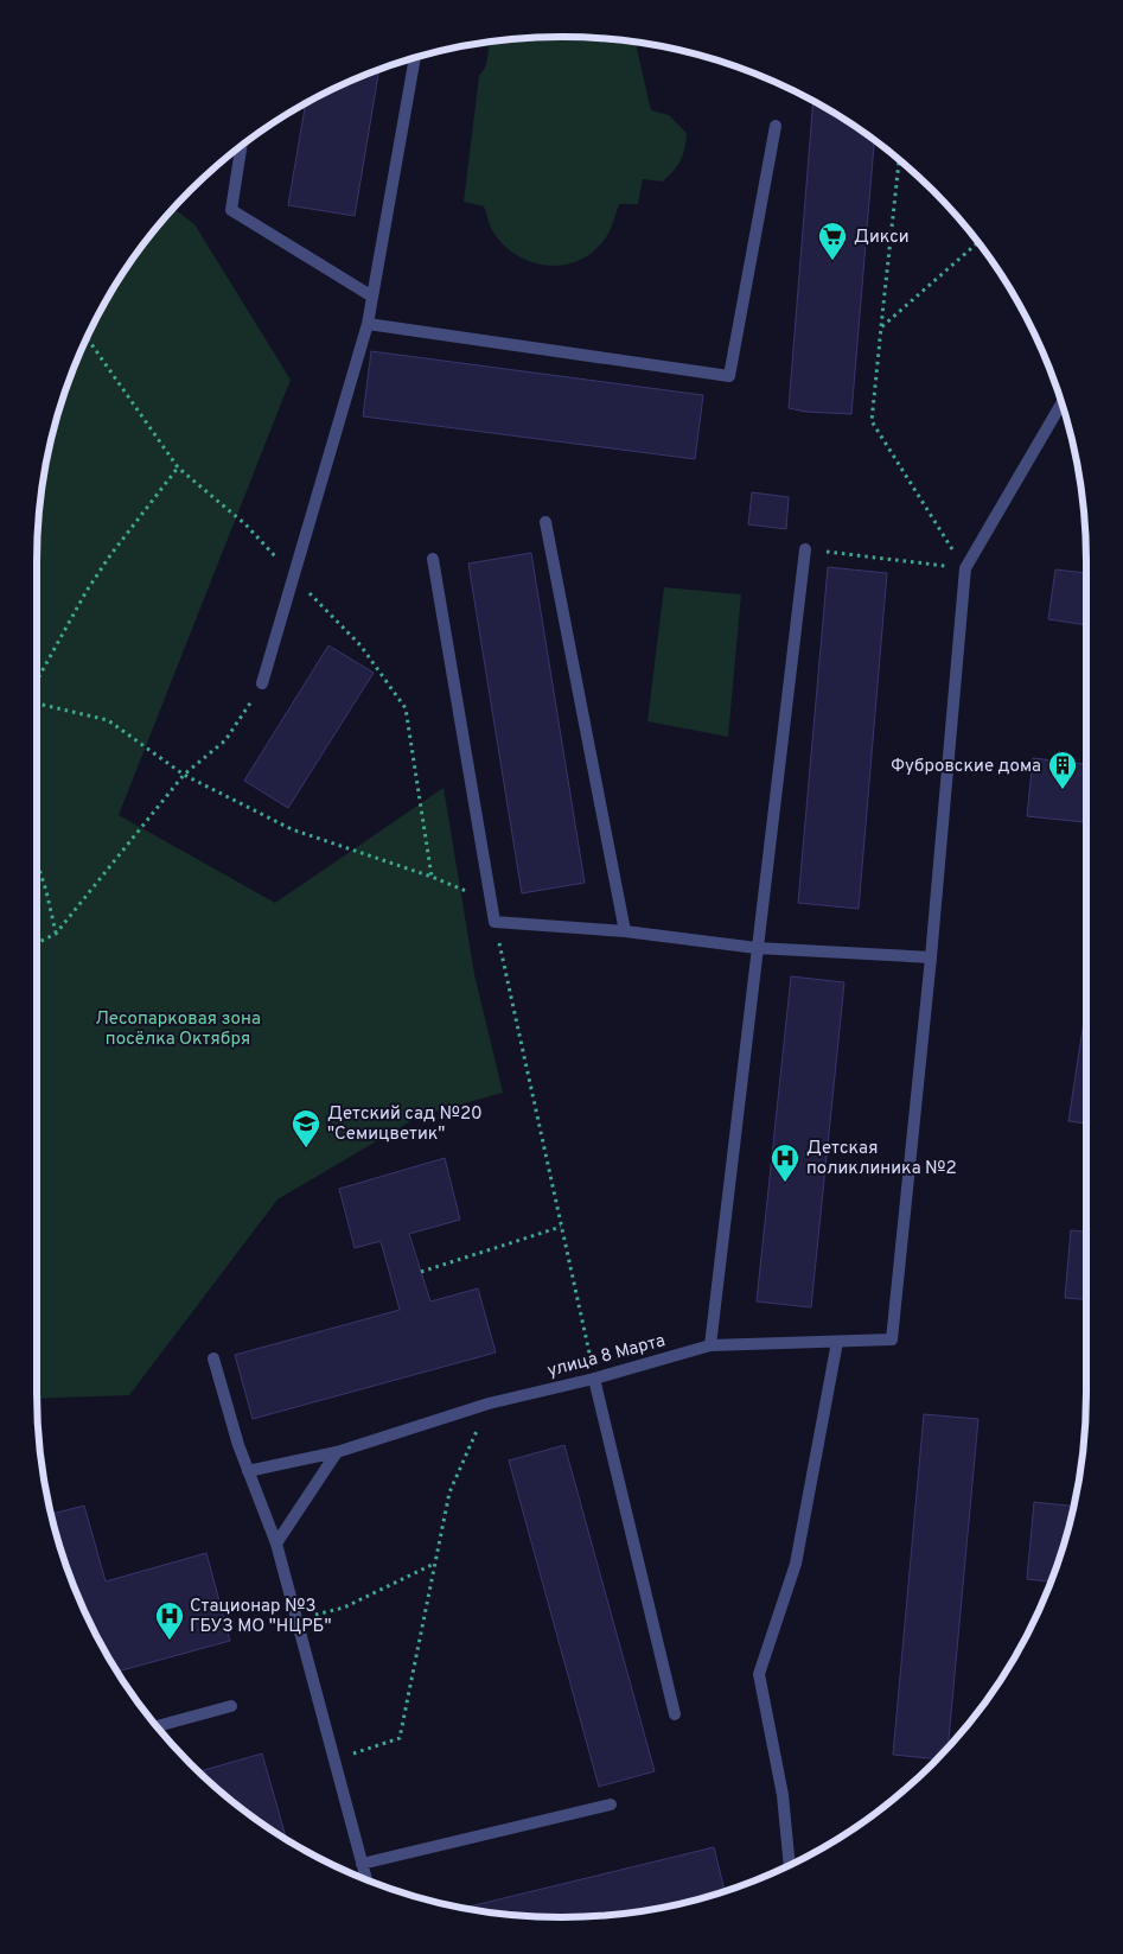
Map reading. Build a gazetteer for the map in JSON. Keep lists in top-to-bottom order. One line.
{"streets":{"street":["улица 8 Марта"]},"parks":["Лесопарковая зона посёлка Октября"],"places":{"supermarket":["Дикси"],"building":["Фубровские дома"],"school or university":["Детский сад №20 \"Семицветик\""],"hospital":["Детская поликлиника №2","Стационар №3 ГБУЗ МО \"НЦРБ\""]}}
